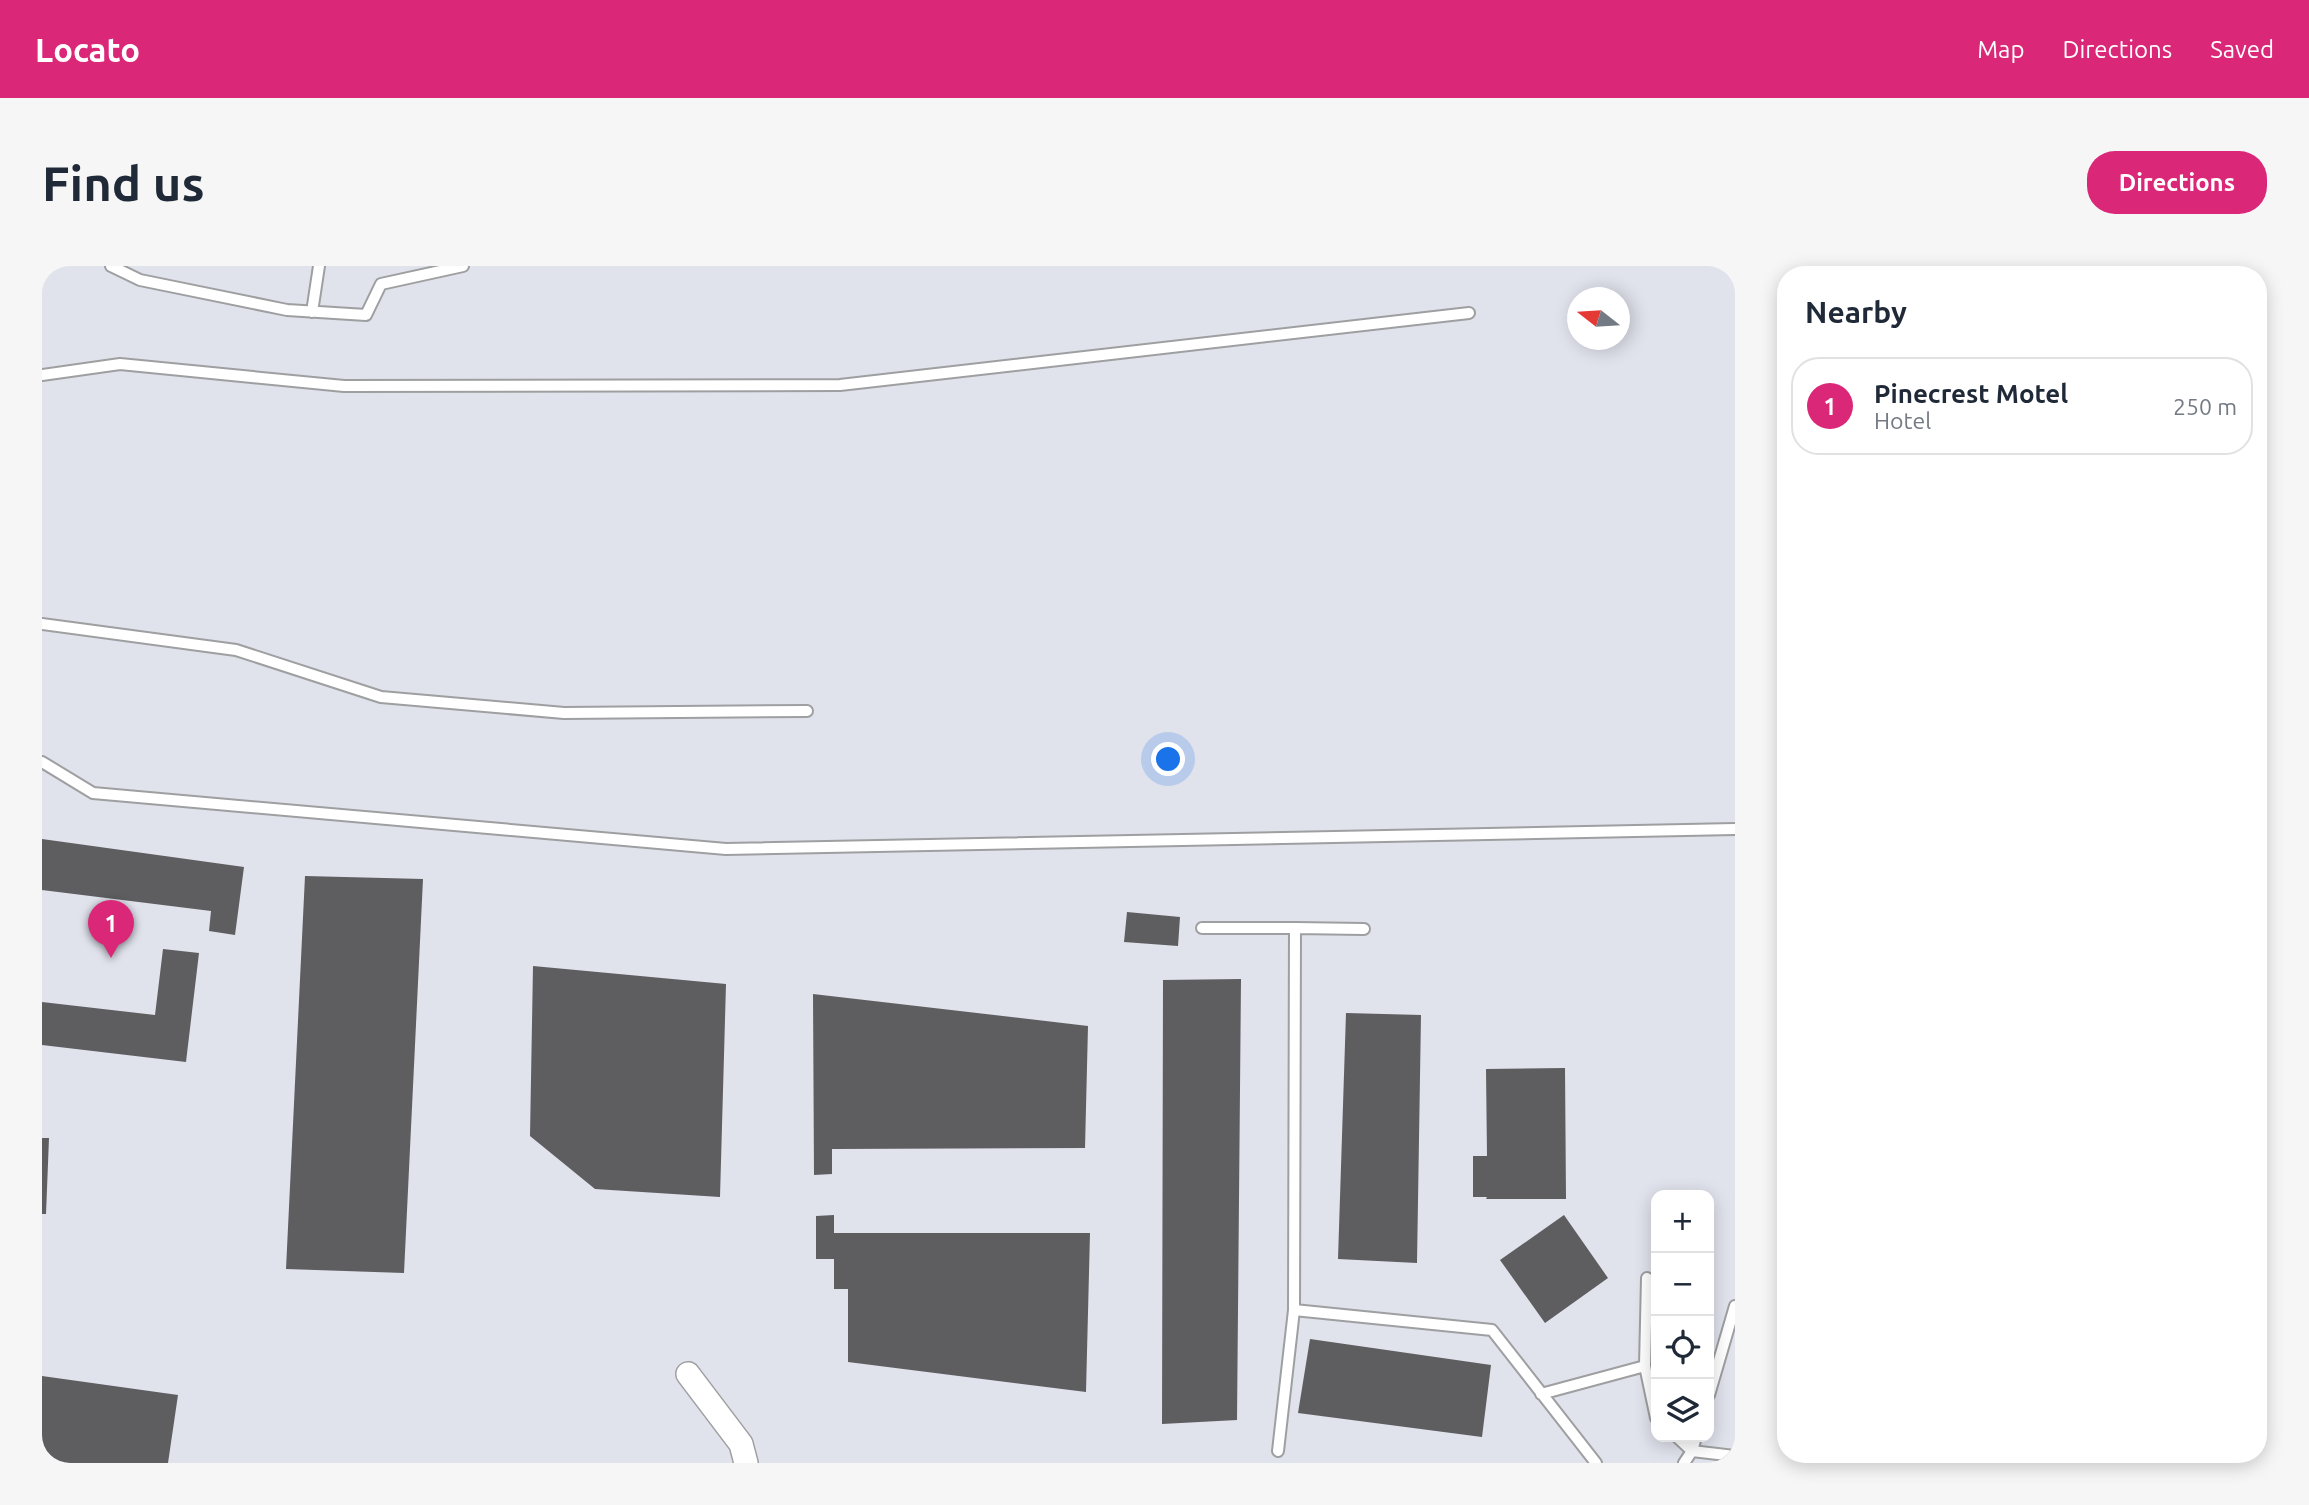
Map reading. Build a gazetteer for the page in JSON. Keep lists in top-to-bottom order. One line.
{"north":"left","page":{"header":"Locato","nav":["Map","Directions","Saved"],"buttons":"Directions","title":"Find us","heading":"Nearby","list":[{"mark":"1","name":"Pinecrest Motel","note":"Hotel","value":"250 m"}],"pins":"1","map_buttons":["+","−"]}}
